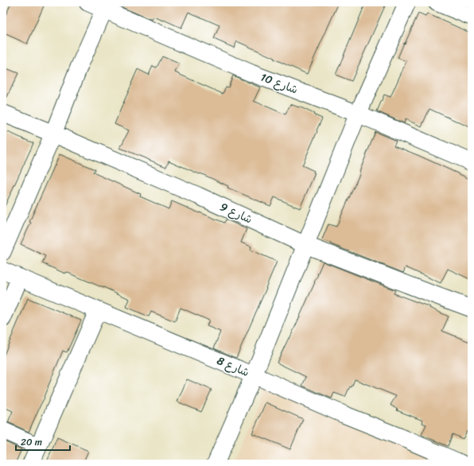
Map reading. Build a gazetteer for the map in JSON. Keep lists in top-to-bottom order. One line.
{"streets":{"street":["شارع 10","شارع 9","شارع 8"]},"scale_bar":"20 m"}
